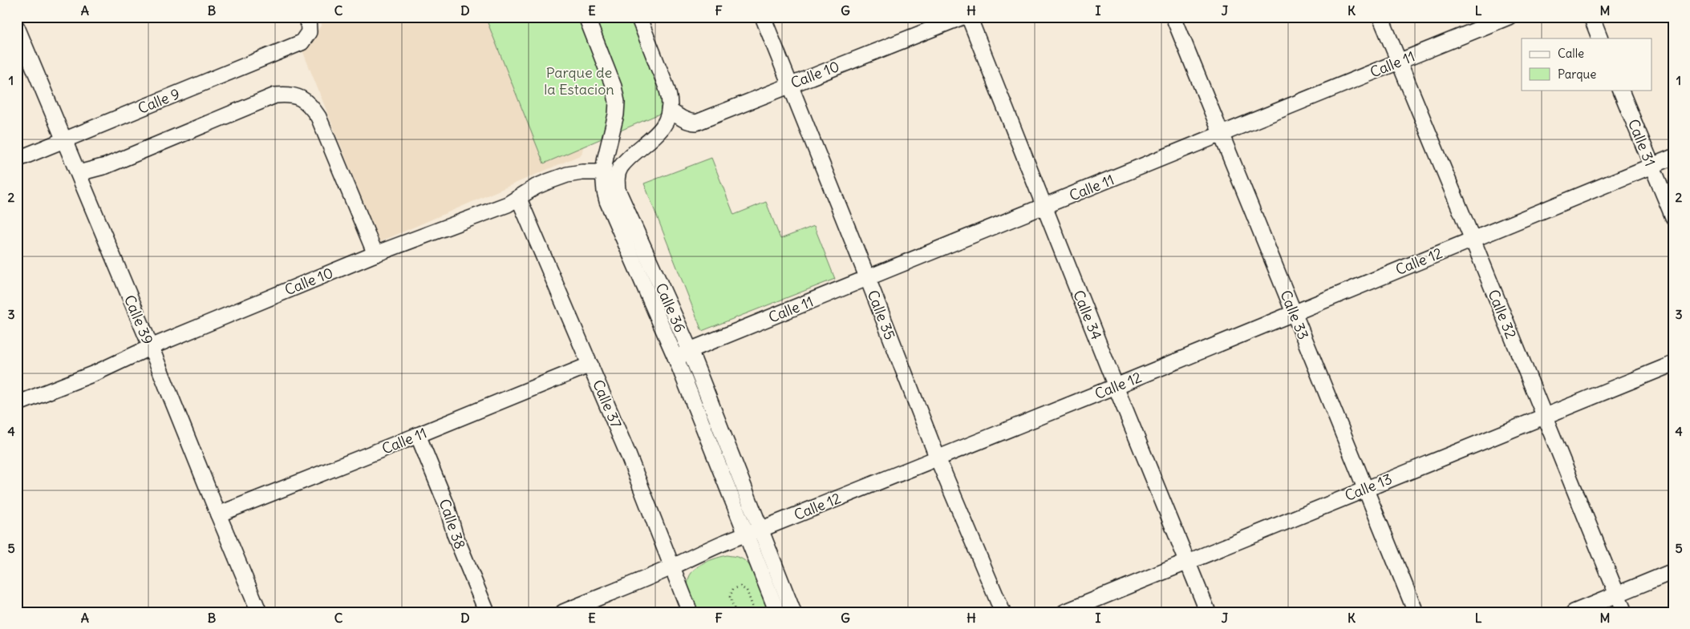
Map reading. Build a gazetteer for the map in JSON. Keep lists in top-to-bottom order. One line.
{"streets":{"street":["Calle 11","Calle 10","Calle 9","Calle 31","Calle 12","Calle 36","Calle 32","Calle 35","Calle 34","Calle 33","Calle 39","Calle 37","Calle 13","Calle 38"]},"crossings":[["Calle 11","Calle 36"],["Calle 11","Calle 32"],["Calle 11","Calle 35"],["Calle 11","Calle 34"],["Calle 11","Calle 33"],["Calle 11","Calle 39"],["Calle 11","Calle 37"],["Calle 11","Calle 38"],["Calle 10","Calle 36"],["Calle 10","Calle 35"],["Calle 10","Calle 39"],["Calle 10","Calle 37"],["Calle 9","Calle 39"],["Calle 31","Calle 12"],["Calle 12","Calle 36"],["Calle 12","Calle 32"],["Calle 12","Calle 35"],["Calle 12","Calle 34"],["Calle 12","Calle 33"],["Calle 12","Calle 37"],["Calle 32","Calle 13"],["Calle 34","Calle 13"],["Calle 33","Calle 13"]],"parks":["Parque de la Estacion"],"legend":["Calle","Parque"],"grid":{"columns":["A","B","C","D","E","F","G","H","I","J","K","L","M"],"rows":["1","2","3","4","5"]}}
